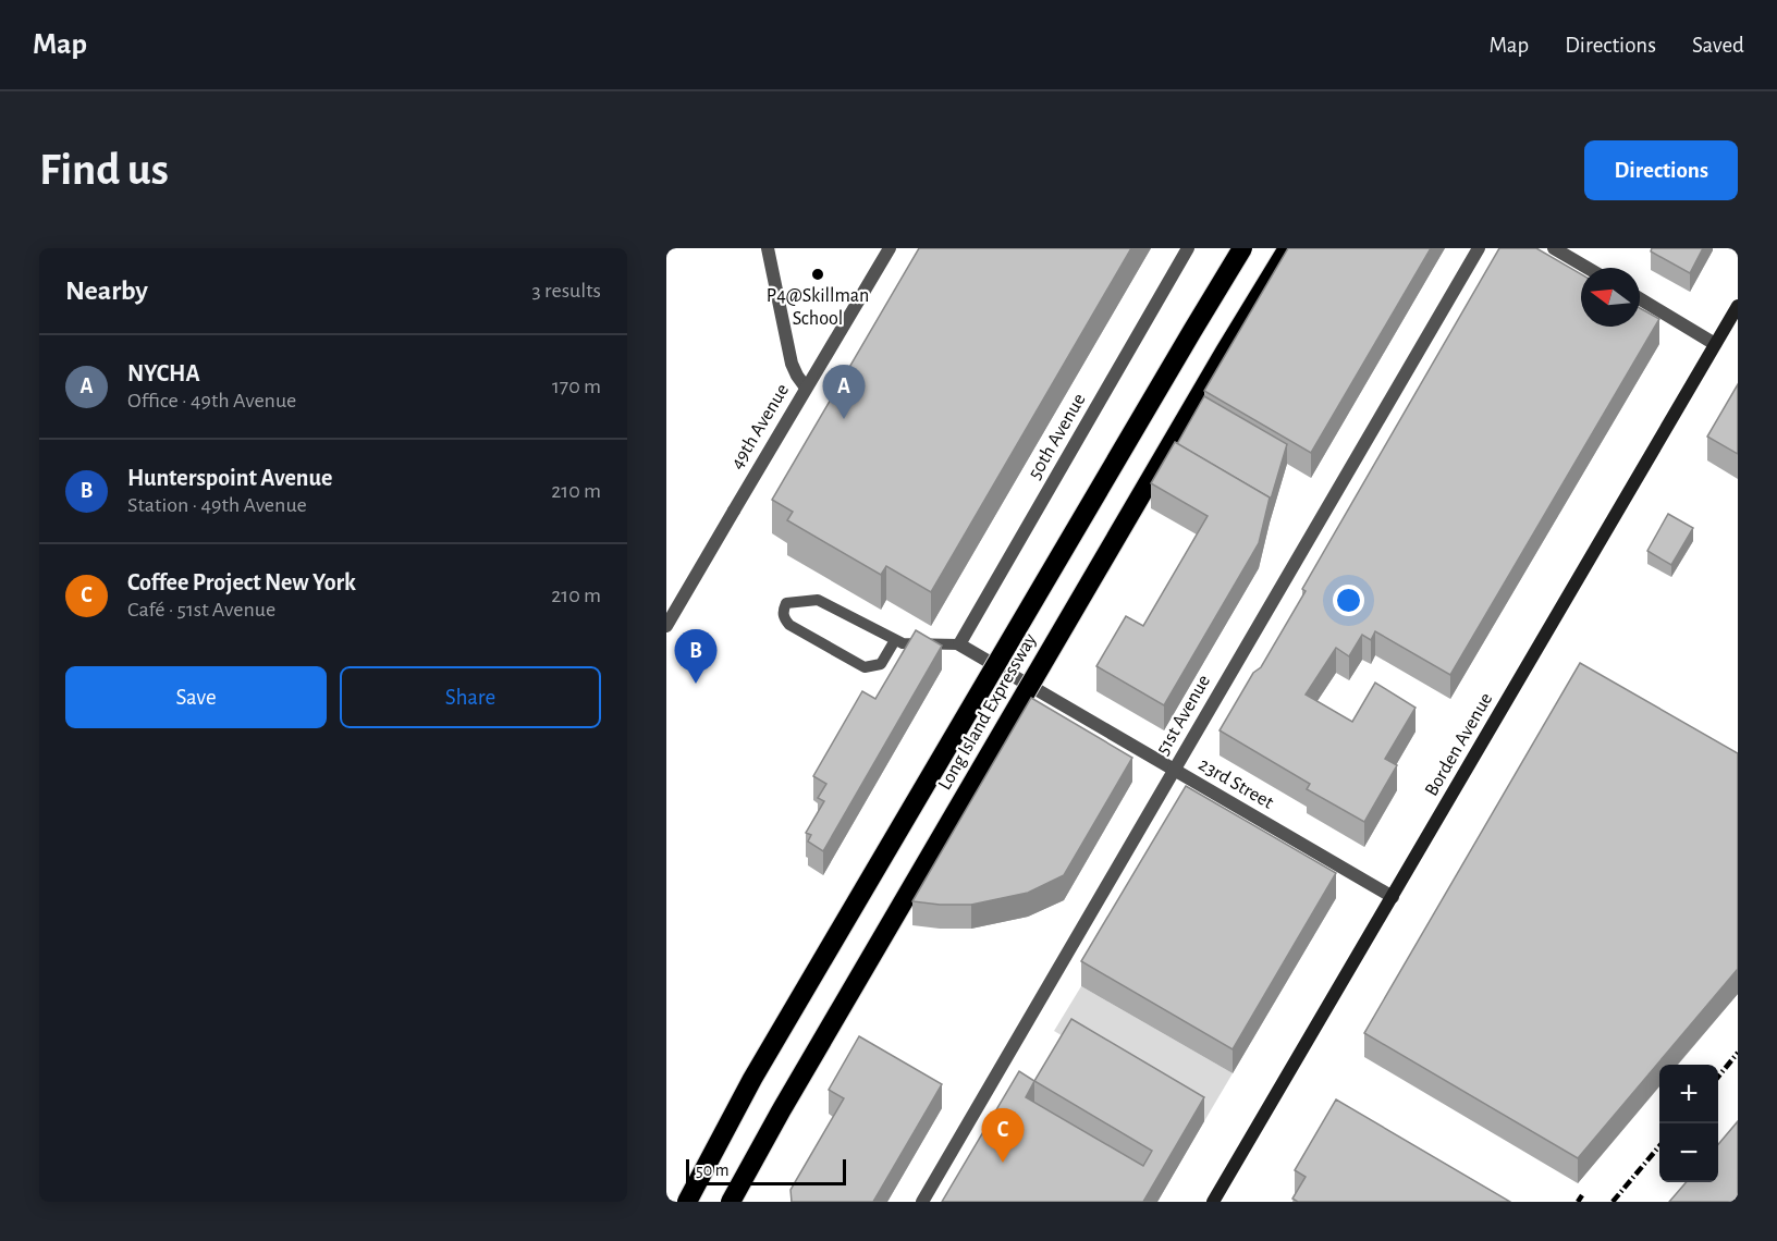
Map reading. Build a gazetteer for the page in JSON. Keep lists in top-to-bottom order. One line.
{"streets":{"highway":["Long Island Expressway"],"main road":["Borden Avenue"],"street":["49th Avenue","50th Avenue","51st Avenue","23rd Street"]},"crossings":[["50th Avenue","23rd Street"],["51st Avenue","23rd Street"],["Borden Avenue","23rd Street"]],"places":["P4@Skillman School"],"scale_bar":"50 m","north":"left","page":{"header":"Map","nav":["Map","Directions","Saved"],"buttons":["Directions",["Save","Share"]],"title":"Find us","heading":["Nearby","3 results"],"list":[{"mark":"A","name":"NYCHA","note":"Office · 49th Avenue","value":"170 m"},{"mark":"B","name":"Hunterspoint Avenue","note":"Station · 49th Avenue","value":"210 m"},{"mark":"C","name":"Coffee Project New York","note":"Café · 51st Avenue","value":"210 m"}],"pins":["A","B","C"],"map_buttons":["+","−"],"scale":"50 m"}}
